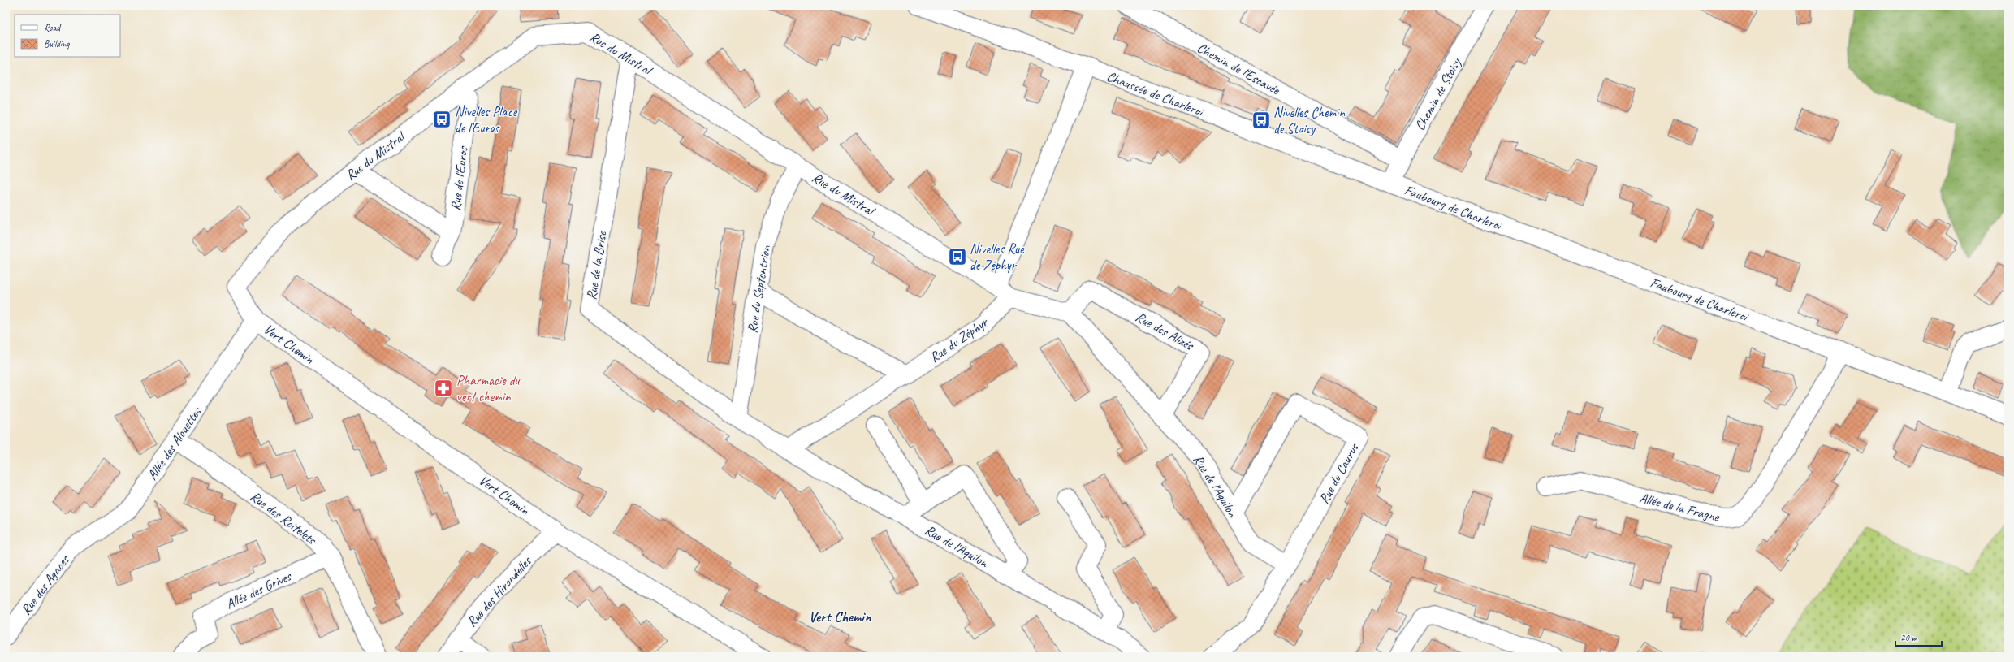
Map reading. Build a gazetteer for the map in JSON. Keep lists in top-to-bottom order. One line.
{"streets":{"street":["Rue du Mistral","Chemin de l'Escavée","Chaussée de Charleroi","Chemin de Stoisy","Rue de l'Euros","Faubourg de Charleroi","Rue de la Brise","Rue du Septentrion","Rue des Alizés","Rue du Zéphyr","Vert Chemin","Allée des Alouettes","Rue du Caurus","Rue de l'Aquilon","Allée de la Fragne","Rue des Roitelets","Rue des Agaces","Allée des Grives","Rue des Hirondelles"]},"crossings":[["Rue du Mistral","Rue de l'Euros"],["Rue du Mistral","Rue de la Brise"],["Rue du Mistral","Rue du Septentrion"],["Rue du Mistral","Rue du Zéphyr"],["Rue du Mistral","Vert Chemin"],["Rue du Mistral","Allée des Alouettes"],["Chemin de l'Escavée","Chemin de Stoisy"],["Chaussée de Charleroi","Chemin de Stoisy"],["Chaussée de Charleroi","Faubourg de Charleroi"],["Chaussée de Charleroi","Rue du Zéphyr"],["Chemin de Stoisy","Faubourg de Charleroi"],["Faubourg de Charleroi","Allée de la Fragne"],["Rue de la Brise","Rue du Septentrion"],["Rue de la Brise","Rue du Zéphyr"],["Rue de la Brise","Rue de l'Aquilon"],["Rue des Alizés","Rue de l'Aquilon"],["Rue du Zéphyr","Rue de l'Aquilon"],["Vert Chemin","Allée des Alouettes"],["Vert Chemin","Rue des Hirondelles"],["Allée des Alouettes","Rue des Roitelets"],["Allée des Alouettes","Rue des Agaces"],["Rue du Caurus","Rue de l'Aquilon"],["Rue des Roitelets","Allée des Grives"]],"districts":["Vert Chemin"],"places":{"bus stop":["Nivelles Place de l'Euros","Nivelles Chemin de Stoisy","Nivelles Rue de Zéphyr"],"pharmacy":["Pharmacie du vert chemin"]},"legend":["Road","Building"],"scale_bar":"20 m"}
